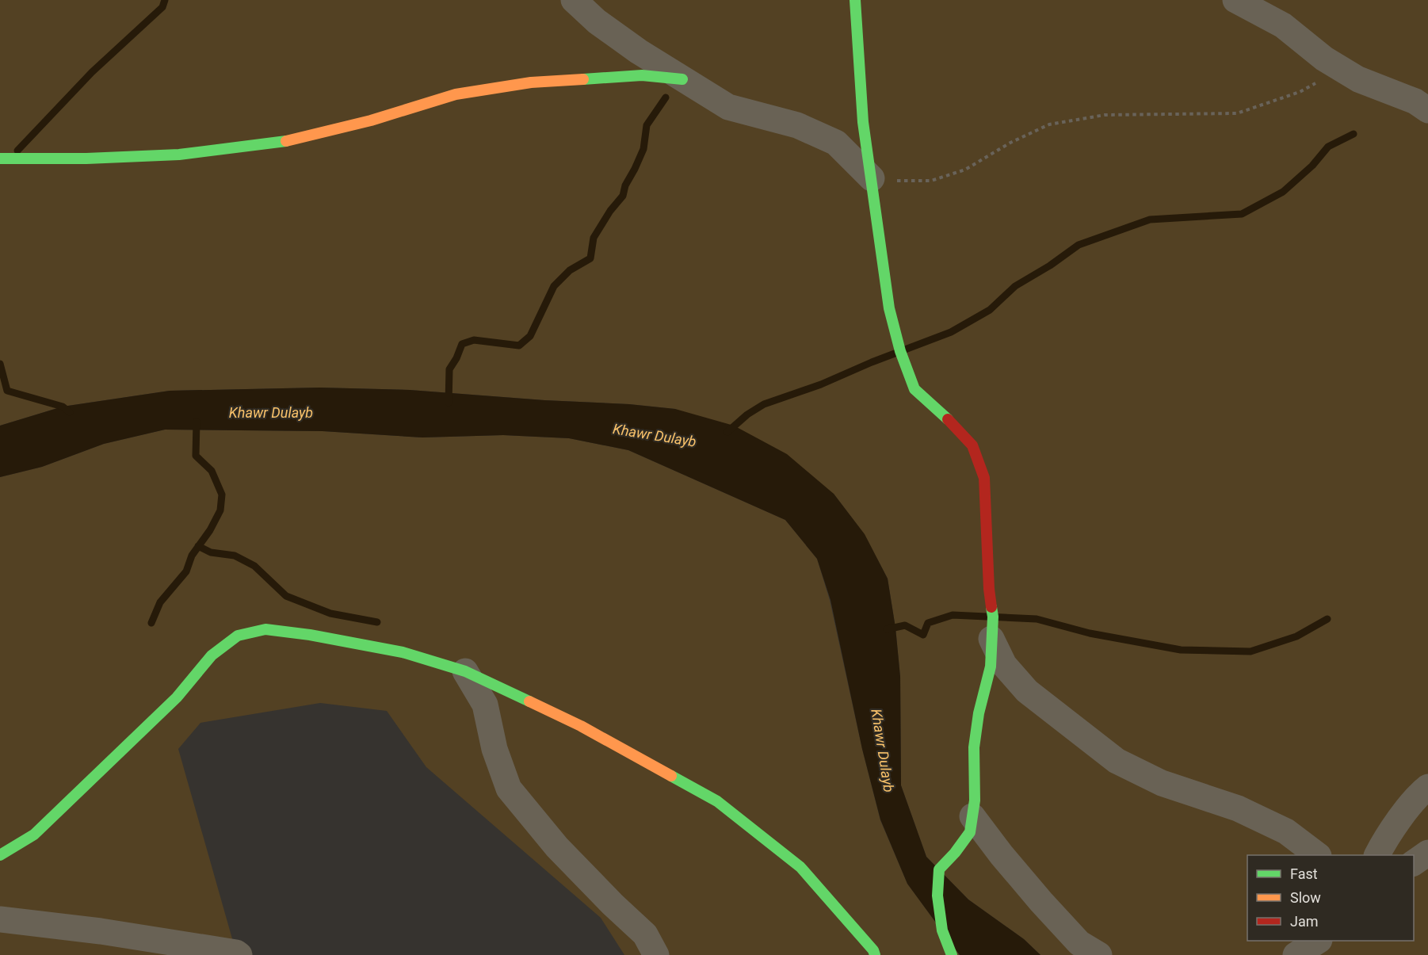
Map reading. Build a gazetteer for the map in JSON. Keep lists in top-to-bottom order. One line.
{"water":["Khawr Dulayb"],"legend":["Fast","Slow","Jam"]}
